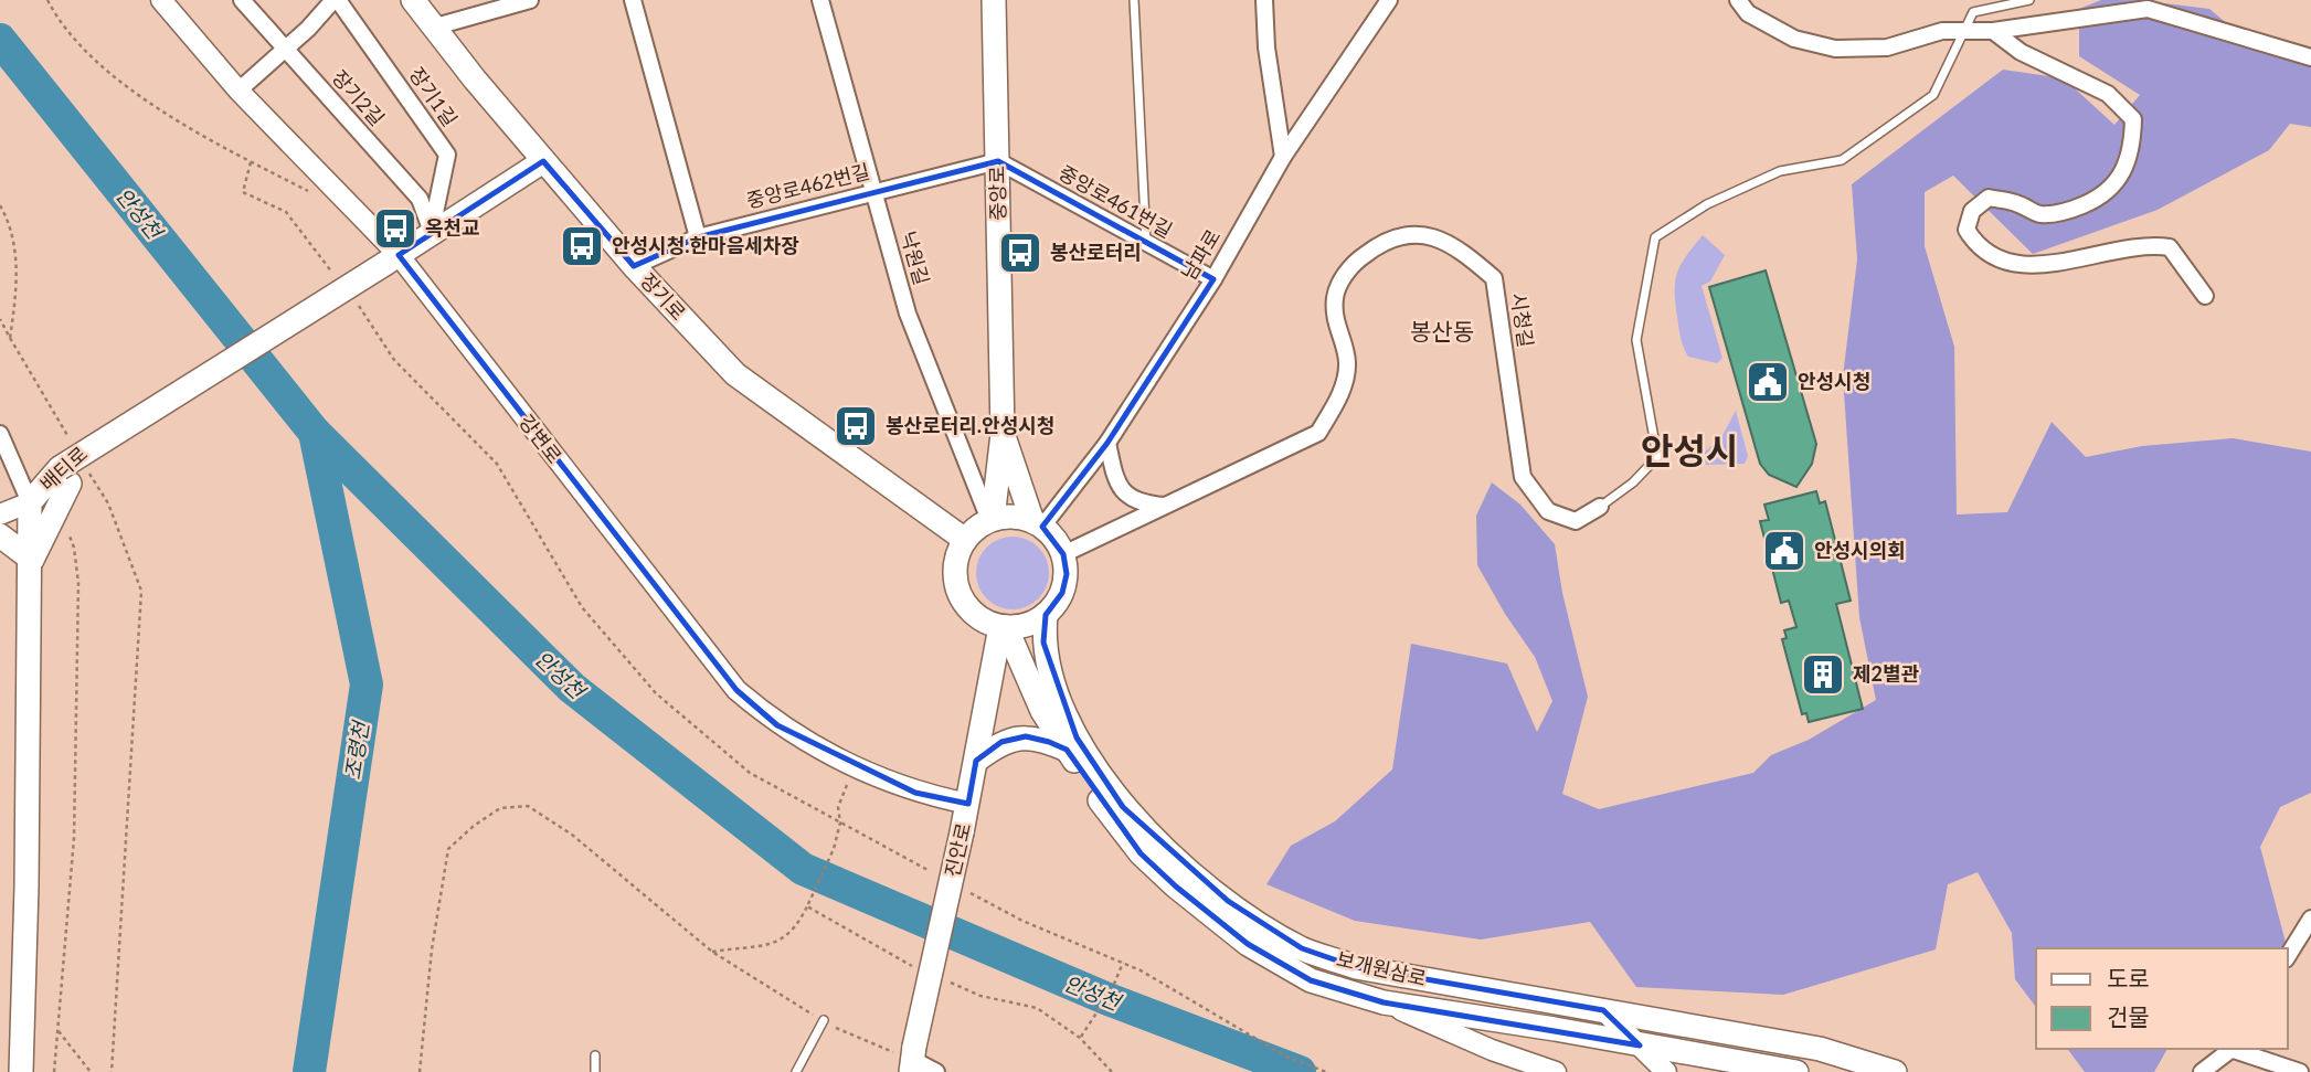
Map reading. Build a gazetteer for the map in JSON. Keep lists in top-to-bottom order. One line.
{"streets":{"main road":["중앙로","장기로","배티로","진안로","보개원삼로"],"street":["장기1길","장기2길","중앙로462번길","중앙로461번길","남파로","낙원길","시청길","강변로"]},"crossings":[["장기1길","장기2길"],["장기1길","배티로"],["장기2길","배티로"],["중앙로462번길","중앙로"],["중앙로462번길","중앙로461번길"],["중앙로462번길","낙원길"],["중앙로462번길","장기로"],["중앙로","중앙로461번길"],["중앙로","남파로"],["중앙로","낙원길"],["중앙로","장기로"],["중앙로","시청길"],["중앙로","진안로"],["중앙로","보개원삼로"],["중앙로461번길","남파로"],["남파로","낙원길"],["남파로","장기로"],["남파로","시청길"],["남파로","진안로"],["남파로","보개원삼로"],["낙원길","장기로"],["낙원길","시청길"],["낙원길","진안로"],["낙원길","보개원삼로"],["장기로","시청길"],["장기로","배티로"],["장기로","진안로"],["장기로","보개원삼로"],["시청길","진안로"],["시청길","보개원삼로"],["강변로","배티로"],["강변로","진안로"],["진안로","보개원삼로"]],"districts":["봉산동","안성시"],"water":["안성천","조령천"],"places":{"bus stop":["옥천교","안성시청.한마음세차장","봉산로터리","봉산로터리.안성시청"],"public building":["안성시청","안성시의회"],"building":["제2별관"]},"legend":["도로","건물"]}
